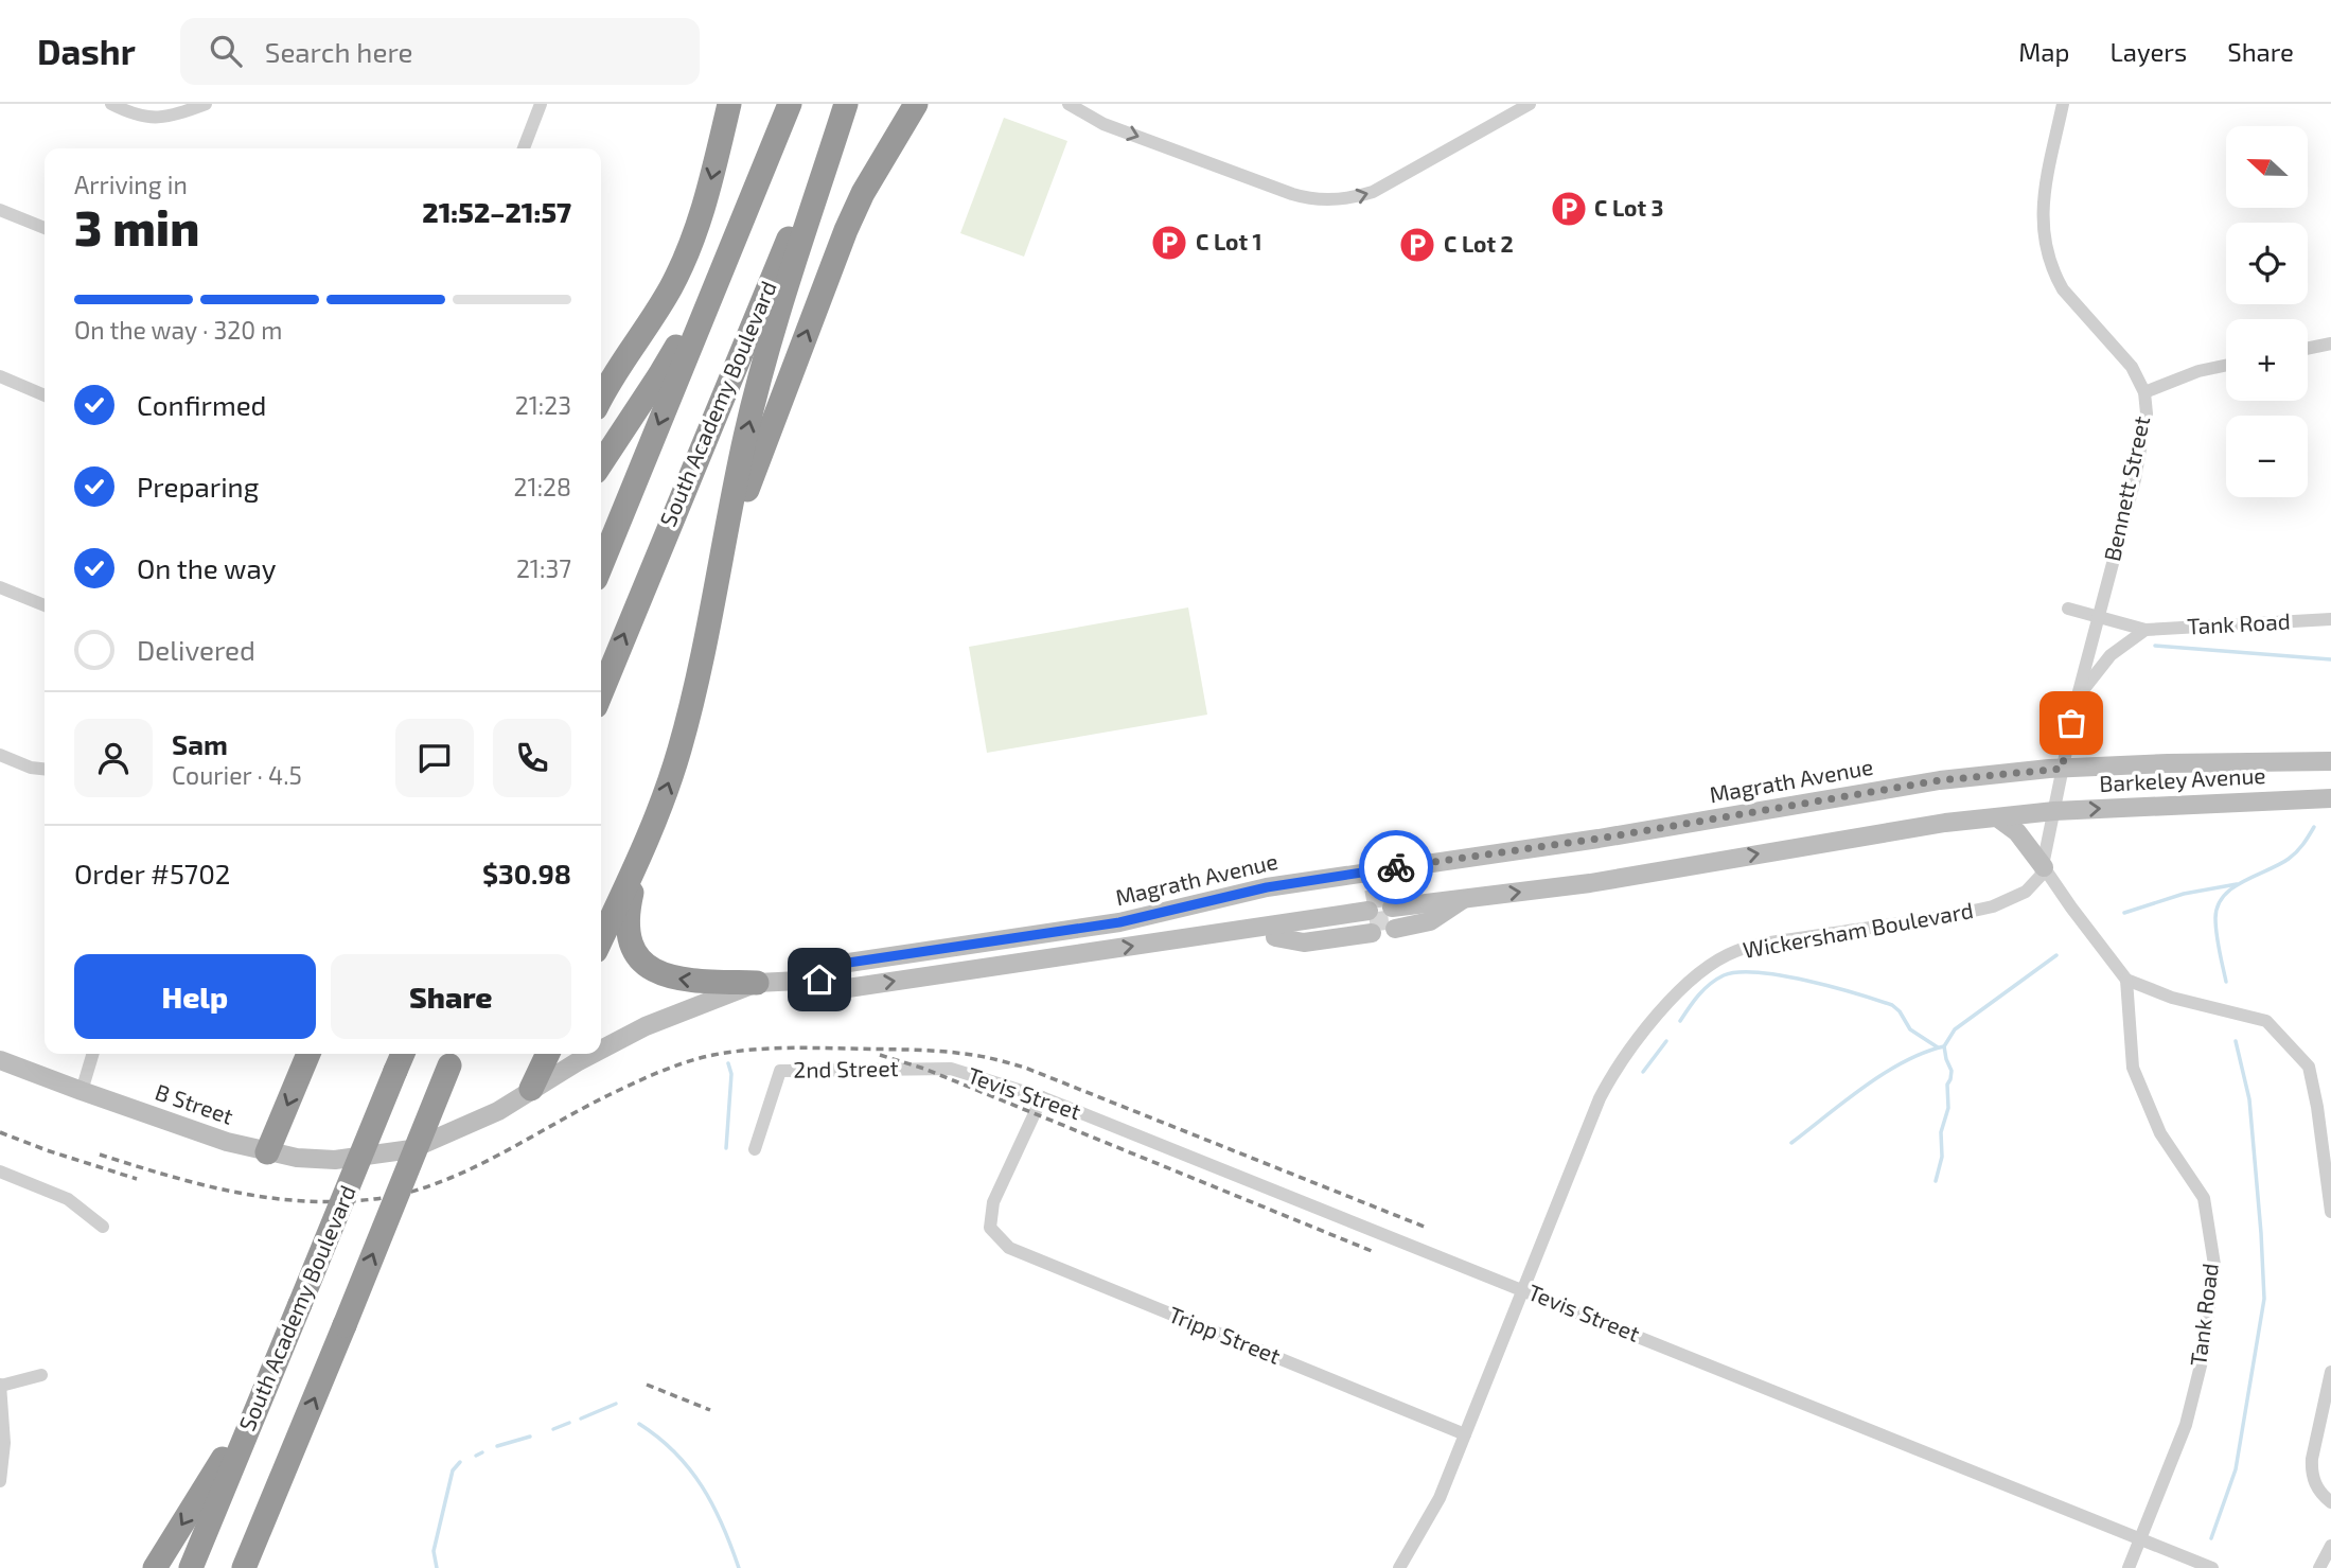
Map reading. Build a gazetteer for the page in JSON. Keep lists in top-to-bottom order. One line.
{"streets":{"highway":["South Academy Boulevard"],"main road":["Barkeley Avenue","Magrath Avenue","B Street"],"street":["Bennett Street","Tank Road","Wickersham Boulevard","2nd Street","Tevis Street","Tripp Street"]},"crossings":[["Bennett Street","Tank Road"],["Bennett Street","Magrath Avenue"],["Tank Road","Tevis Street"],["Magrath Avenue","B Street"],["Wickersham Boulevard","Tevis Street"],["Wickersham Boulevard","Tripp Street"],["2nd Street","Tevis Street"],["Tevis Street","Tripp Street"]],"one_way":["Barkeley Avenue"],"places":{"parking":["C Lot 3","C Lot 1","C Lot 2"]},"north":"left","page":{"header":"Dashr","search":"Search here","nav":["Map","Layers","Share"],"map_buttons":["+","−"],"heading":["3 min","Arriving in","21:52–21:57"],"panel":["Sam","Courier · 4.5","Order #5702","$30.98"],"bar":"On the way · 320 m","list":[["Confirmed","21:23"],["Preparing","21:28"],["On the way","21:37"],"Delivered"],"buttons":["Help","Share"]}}
